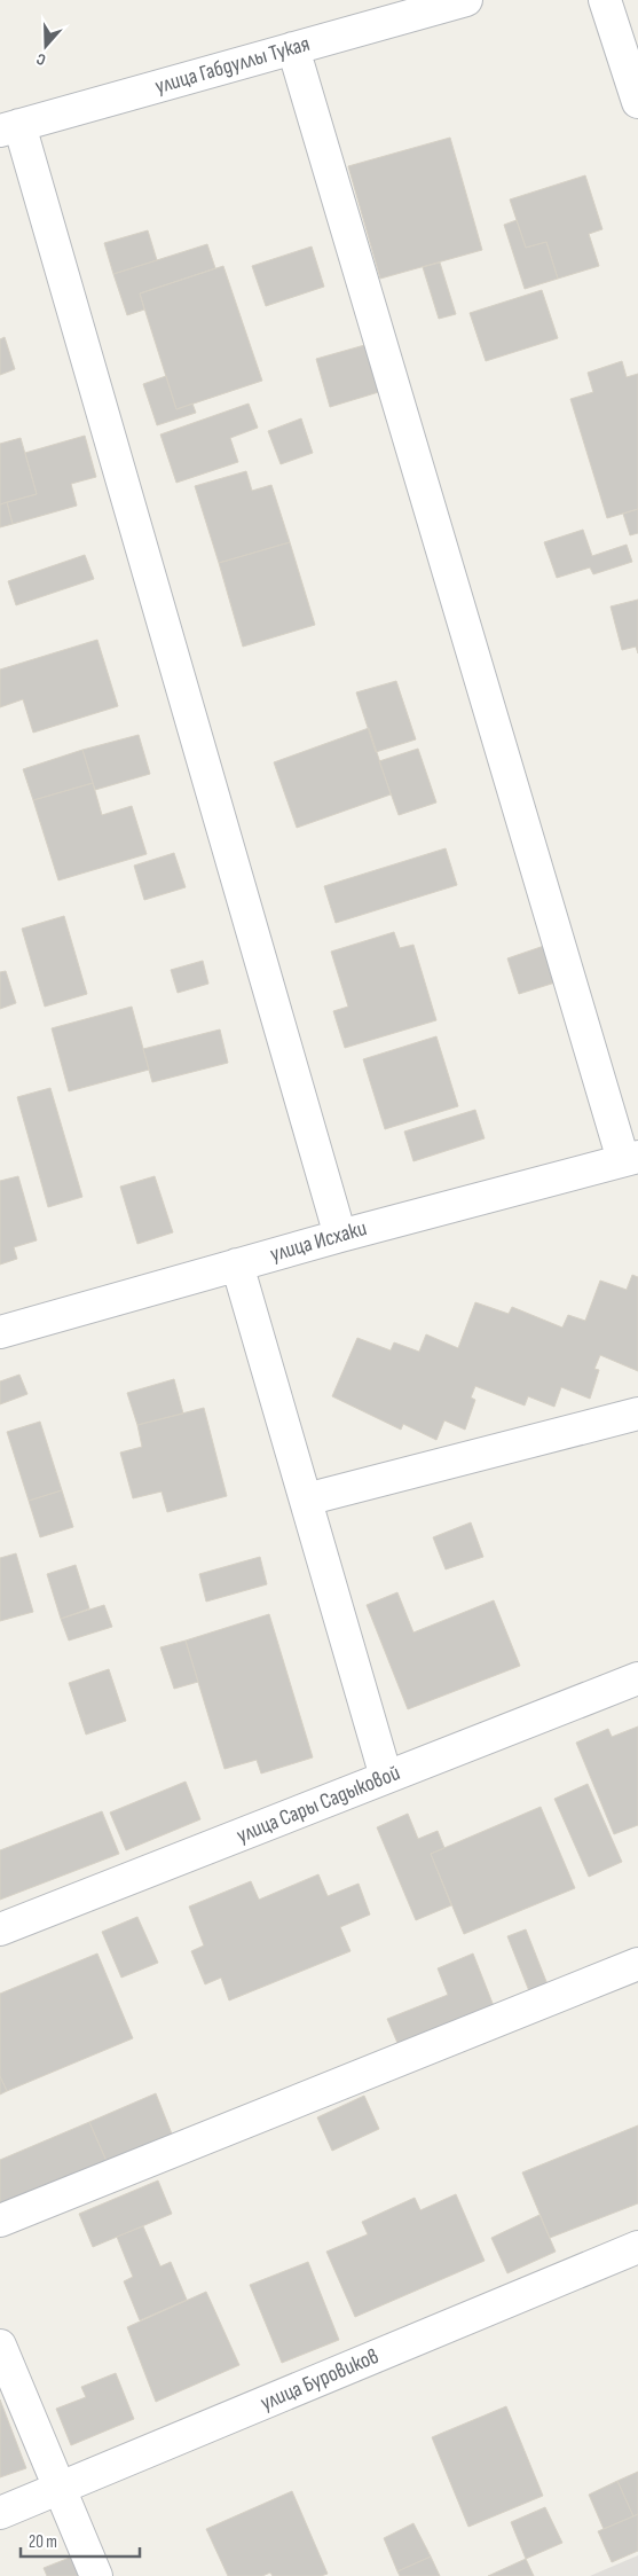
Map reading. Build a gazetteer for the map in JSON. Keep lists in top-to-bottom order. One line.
{"streets":{"street":["улица Габдуллы Тукая","улица Исхаки","улица Сары Садыковой","улица Буровиков"]},"scale_bar":"20 m","north":"bottom"}
